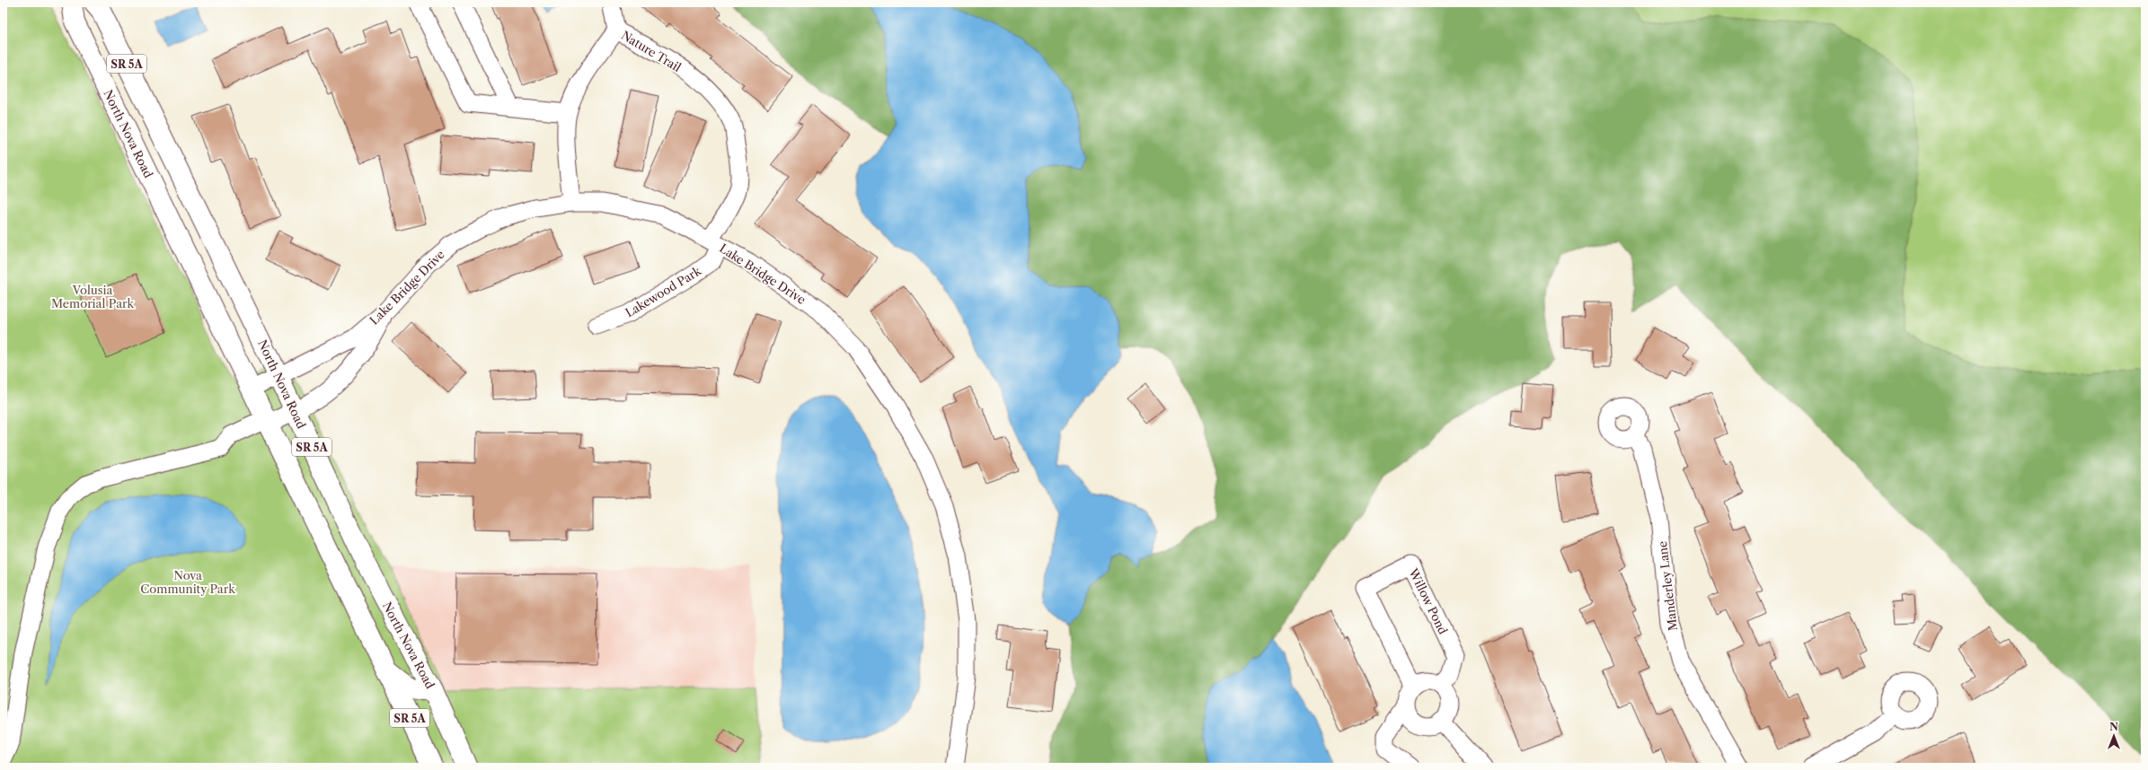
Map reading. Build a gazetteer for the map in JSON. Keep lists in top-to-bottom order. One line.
{"streets":{"main road":["SR 5A","North Nova Road"],"street":["Nature Trail","Lake Bridge Drive","Lakewood Park","Manderley Lane","Willow Pond"]},"crossings":[["Nature Trail","Lake Bridge Drive"],["Nature Trail","Lakewood Park"],["North Nova Road","Lake Bridge Drive"],["Lake Bridge Drive","Lakewood Park"]],"parks":["Volusia Memorial Park","Nova Community Park"],"north":"top"}
